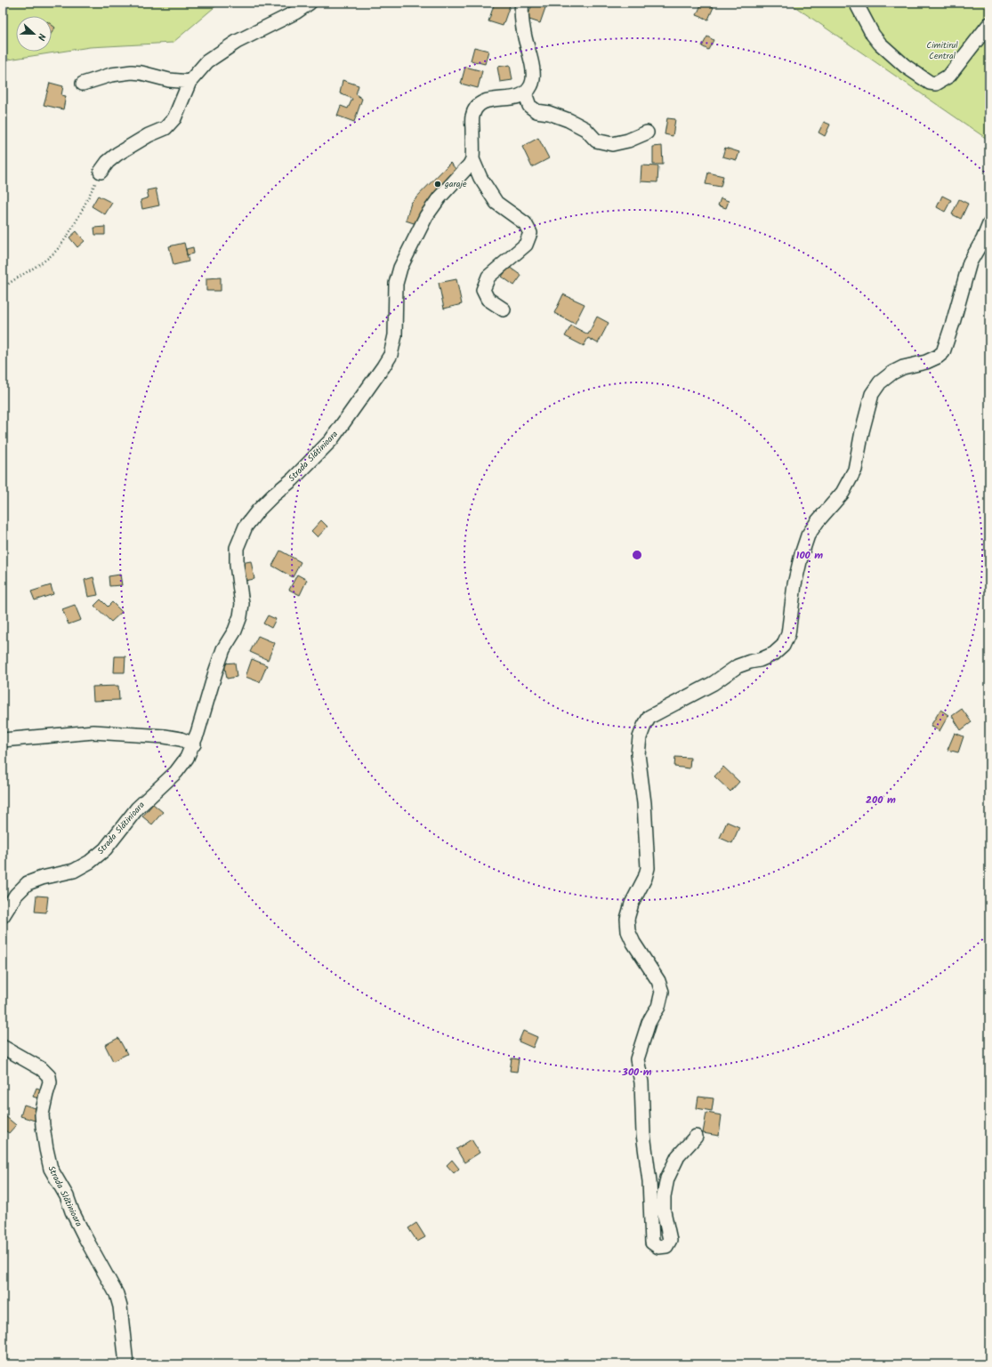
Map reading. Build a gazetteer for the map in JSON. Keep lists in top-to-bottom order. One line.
{"streets":{"street":["Strada Slătinioara"]},"parks":["Cimitirul Central"],"places":["garaje"],"north":"right","rings":["100 m","200 m","300 m"]}
